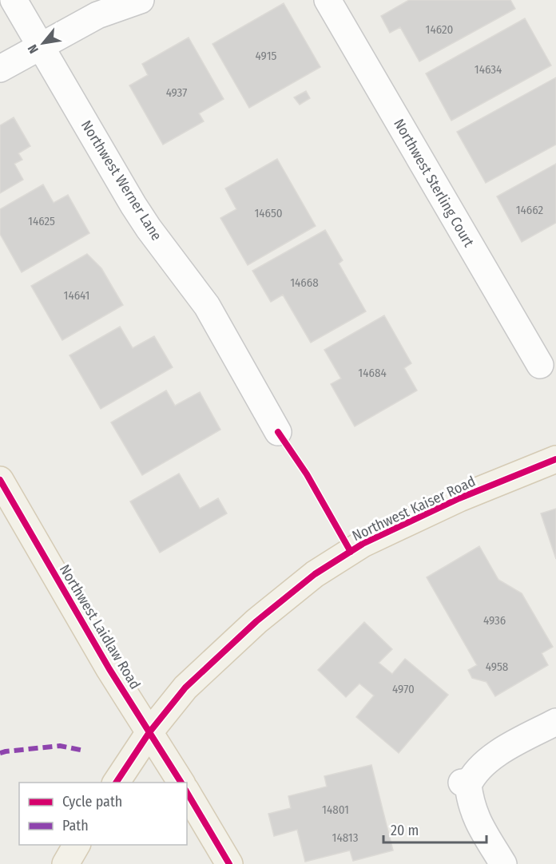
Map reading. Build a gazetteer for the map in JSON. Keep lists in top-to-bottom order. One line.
{"streets":{"main road":["Northwest Kaiser Road","Northwest Laidlaw Road"],"street":["Northwest Werner Lane","Northwest Sterling Court"]},"crossings":[["Northwest Kaiser Road","Northwest Laidlaw Road"]],"house_numbers":["14620","4915","14634","4937","14662","14650","14625","14668","14641","14684","4936","4958","4970","14801","14813"],"legend":["Cycle path","Path"],"scale_bar":"20 m","north":"bottom left"}
